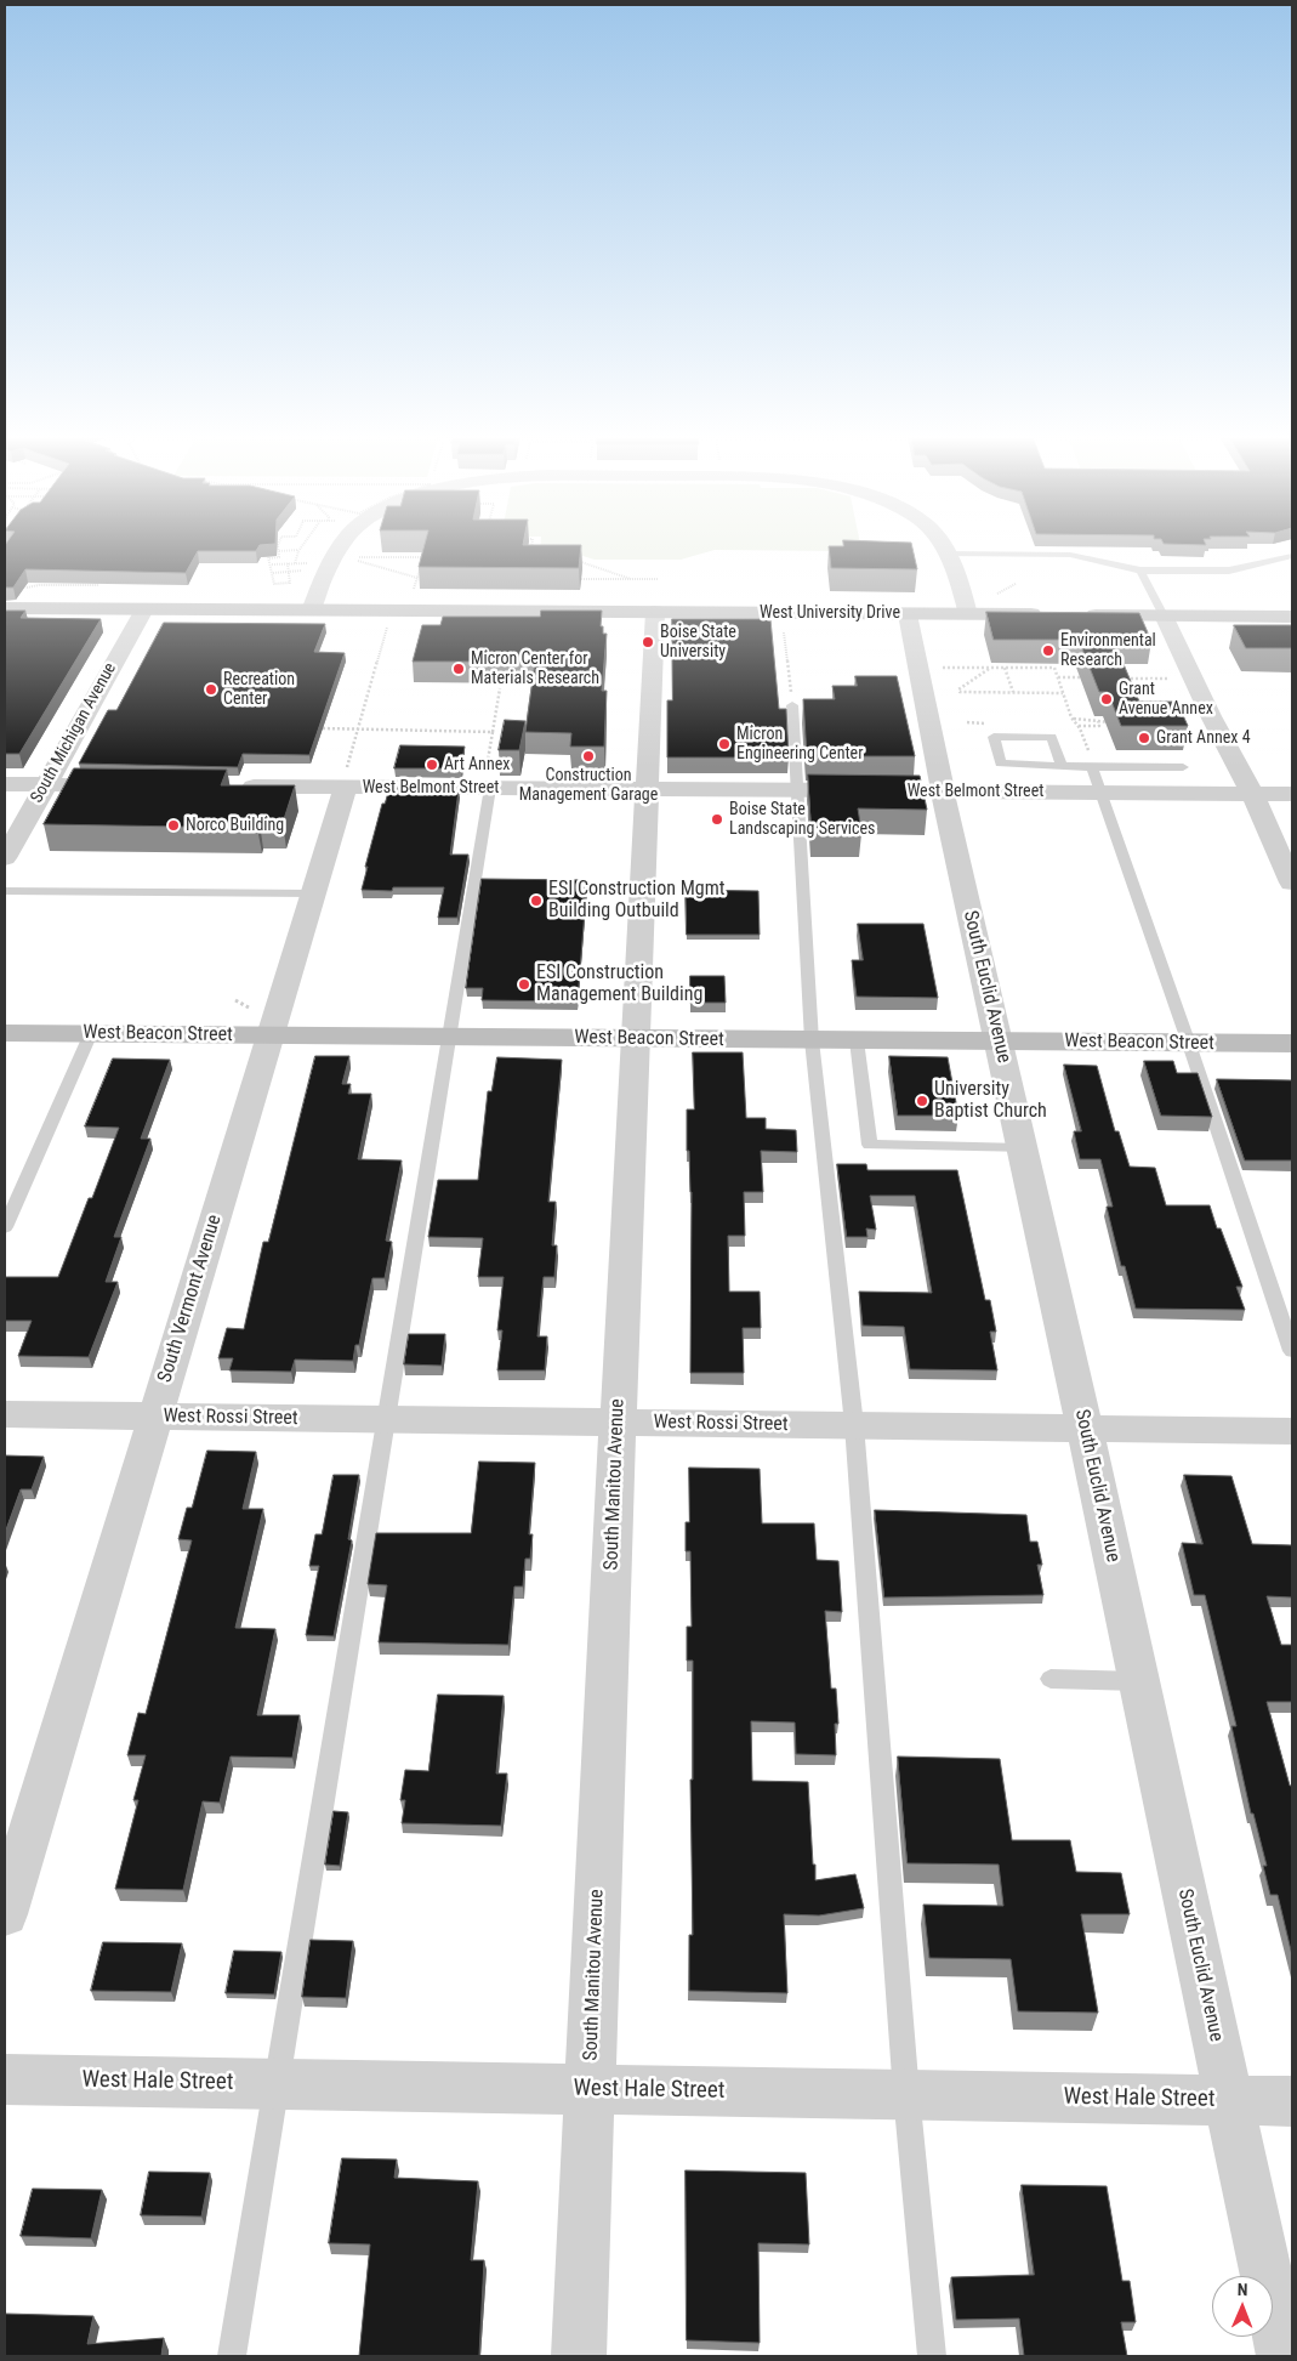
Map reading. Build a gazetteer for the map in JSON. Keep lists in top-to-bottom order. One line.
{"streets":{"street":["West University Drive","South Michigan Avenue","West Belmont Street","South Euclid Avenue","West Beacon Street","South Vermont Avenue","West Rossi Street","South Manitou Avenue","West Hale Street"]},"crossings":[["West University Drive","South Michigan Avenue"],["West University Drive","South Euclid Avenue"],["West University Drive","South Manitou Avenue"],["West Belmont Street","South Euclid Avenue"],["West Belmont Street","South Vermont Avenue"],["West Belmont Street","South Manitou Avenue"],["South Euclid Avenue","West Beacon Street"],["South Euclid Avenue","West Rossi Street"],["South Euclid Avenue","West Hale Street"],["West Beacon Street","South Vermont Avenue"],["West Beacon Street","South Manitou Avenue"],["South Vermont Avenue","West Rossi Street"],["West Rossi Street","South Manitou Avenue"],["South Manitou Avenue","West Hale Street"]],"places":["Boise State University","Environmental Research","Micron Center for Materials Research","Recreation Center","Grant Avenue Annex","Grant Annex 4","Micron Engineering Center","Construction Management Garage","Art Annex","Boise State Landscaping Services","Norco Building","ESI Construction Mgmt Building Outbuild","ESI Construction Management Building","University Baptist Church"],"north":"top"}
